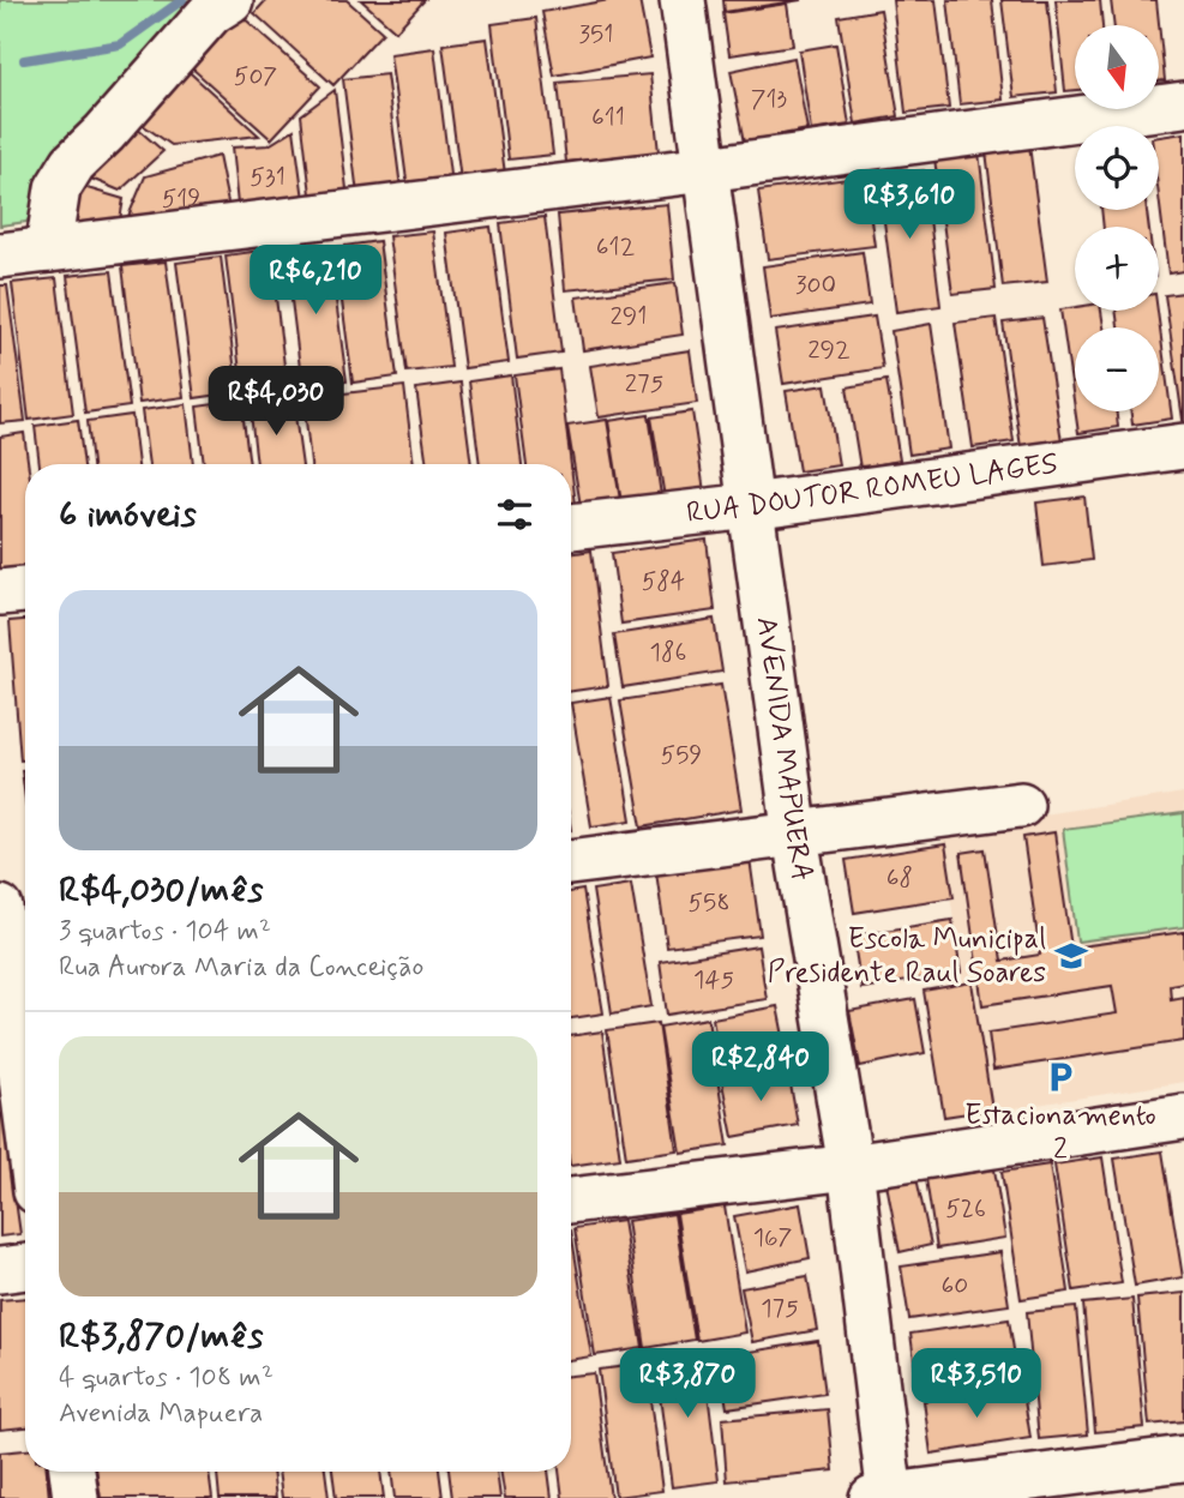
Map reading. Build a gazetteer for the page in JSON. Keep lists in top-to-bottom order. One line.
{"streets":{"street":["RUA DOUTOR ROMEU LAGES","AVENIDA MAPUERA"]},"crossings":[["RUA DOUTOR ROMEU LAGES","AVENIDA MAPUERA"]],"places":{"school or university":["Escola Municipal Presidente Raul Soares"],"parking":["Estacionamento 2"]},"house_numbers":["351","507","713","611","531","519","612","300","291","292","275","584","186","559","68","558","145","526","167","60","175"],"north":"bottom","page":{"map_buttons":["+","−"],"price":["R$3,610","R$6,210","R$4,030","R$2,840","R$3,870","R$3,510"],"heading":"6 imóveis","list":[{"name":"R$4,030/mês","note":"3 quartos · 104 m² · Rua Aurora Maria da Conceição"},{"name":"R$3,870/mês","note":"4 quartos · 108 m² · Avenida Mapuera"}]}}
